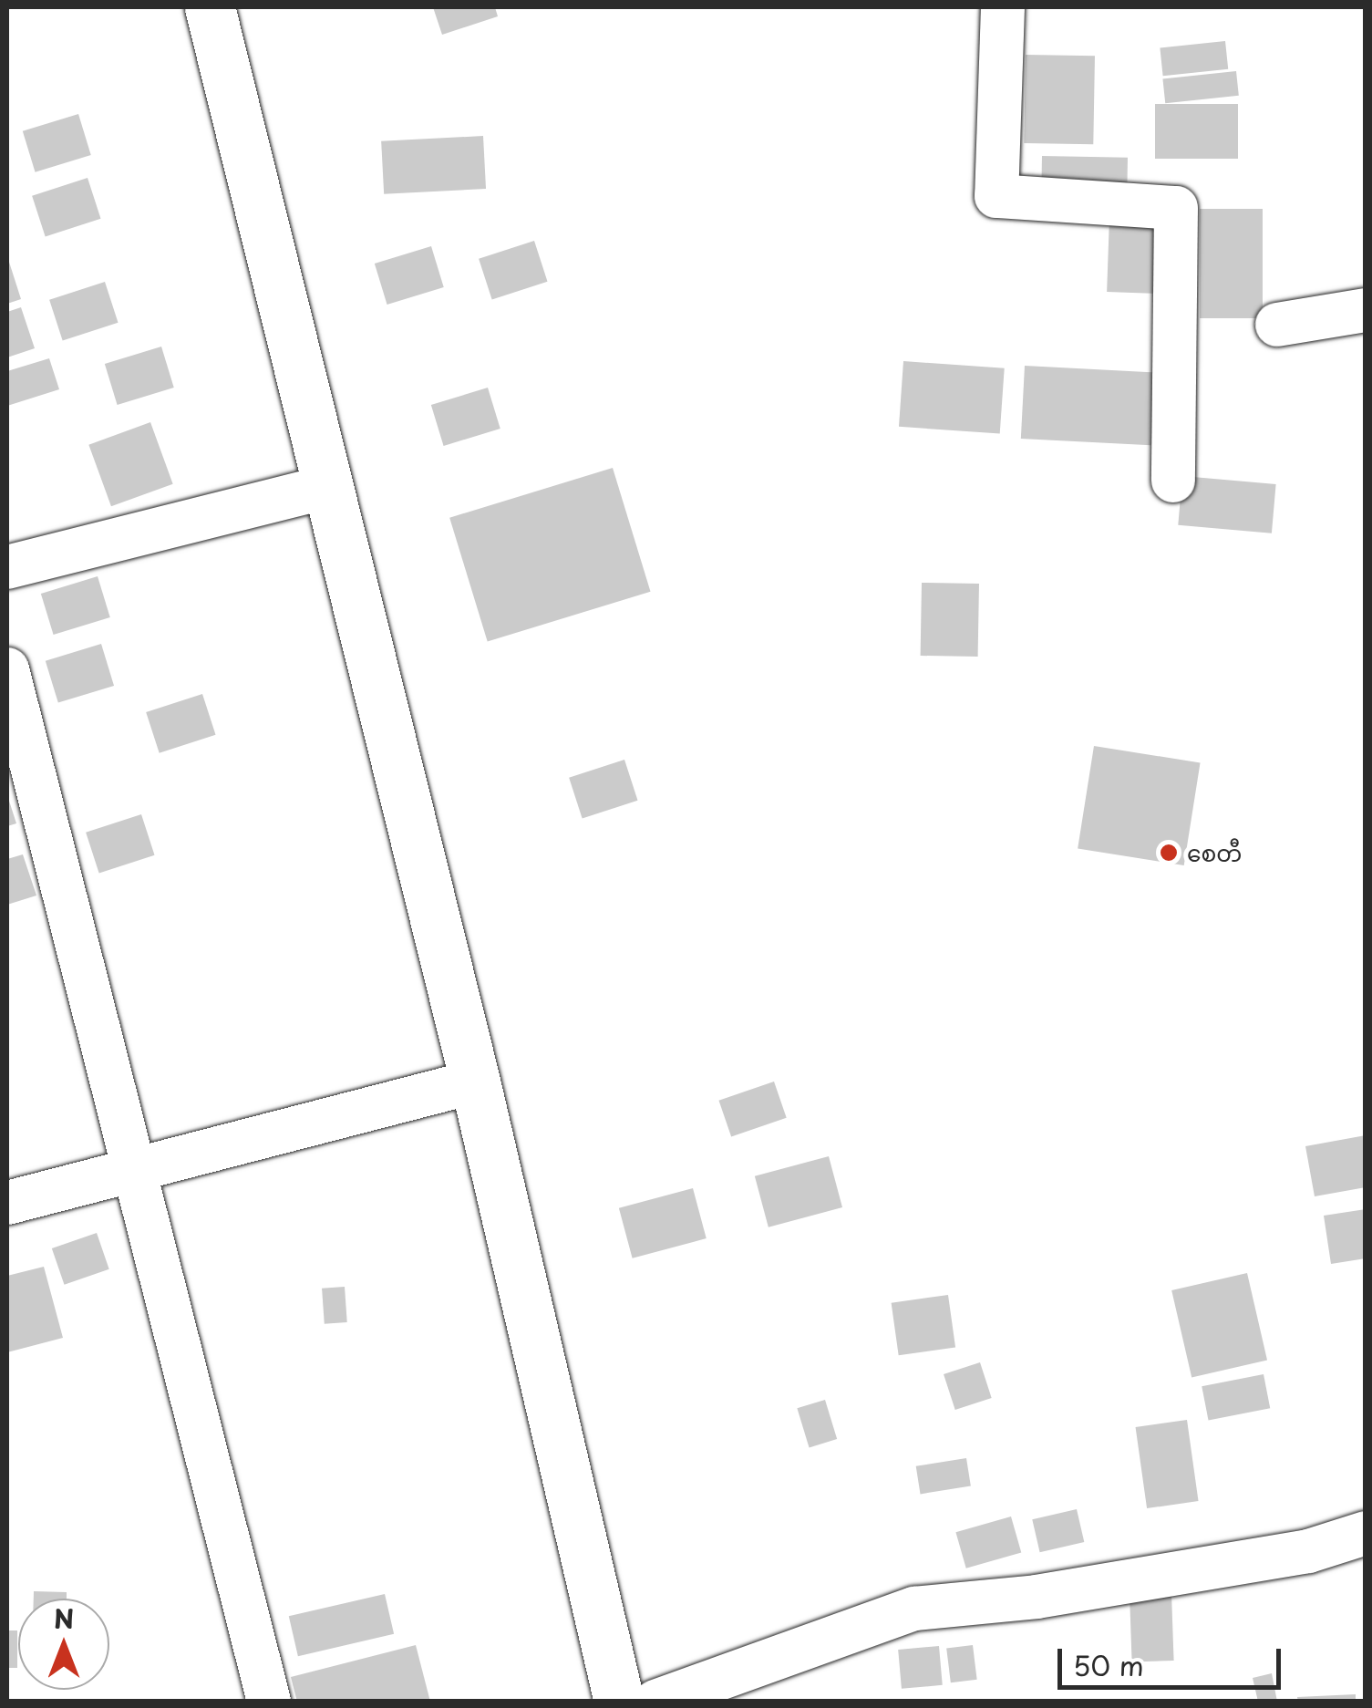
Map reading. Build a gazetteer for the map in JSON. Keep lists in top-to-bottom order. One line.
{"places":["စေတီ"],"scale_bar":"50 m","north":"top"}
